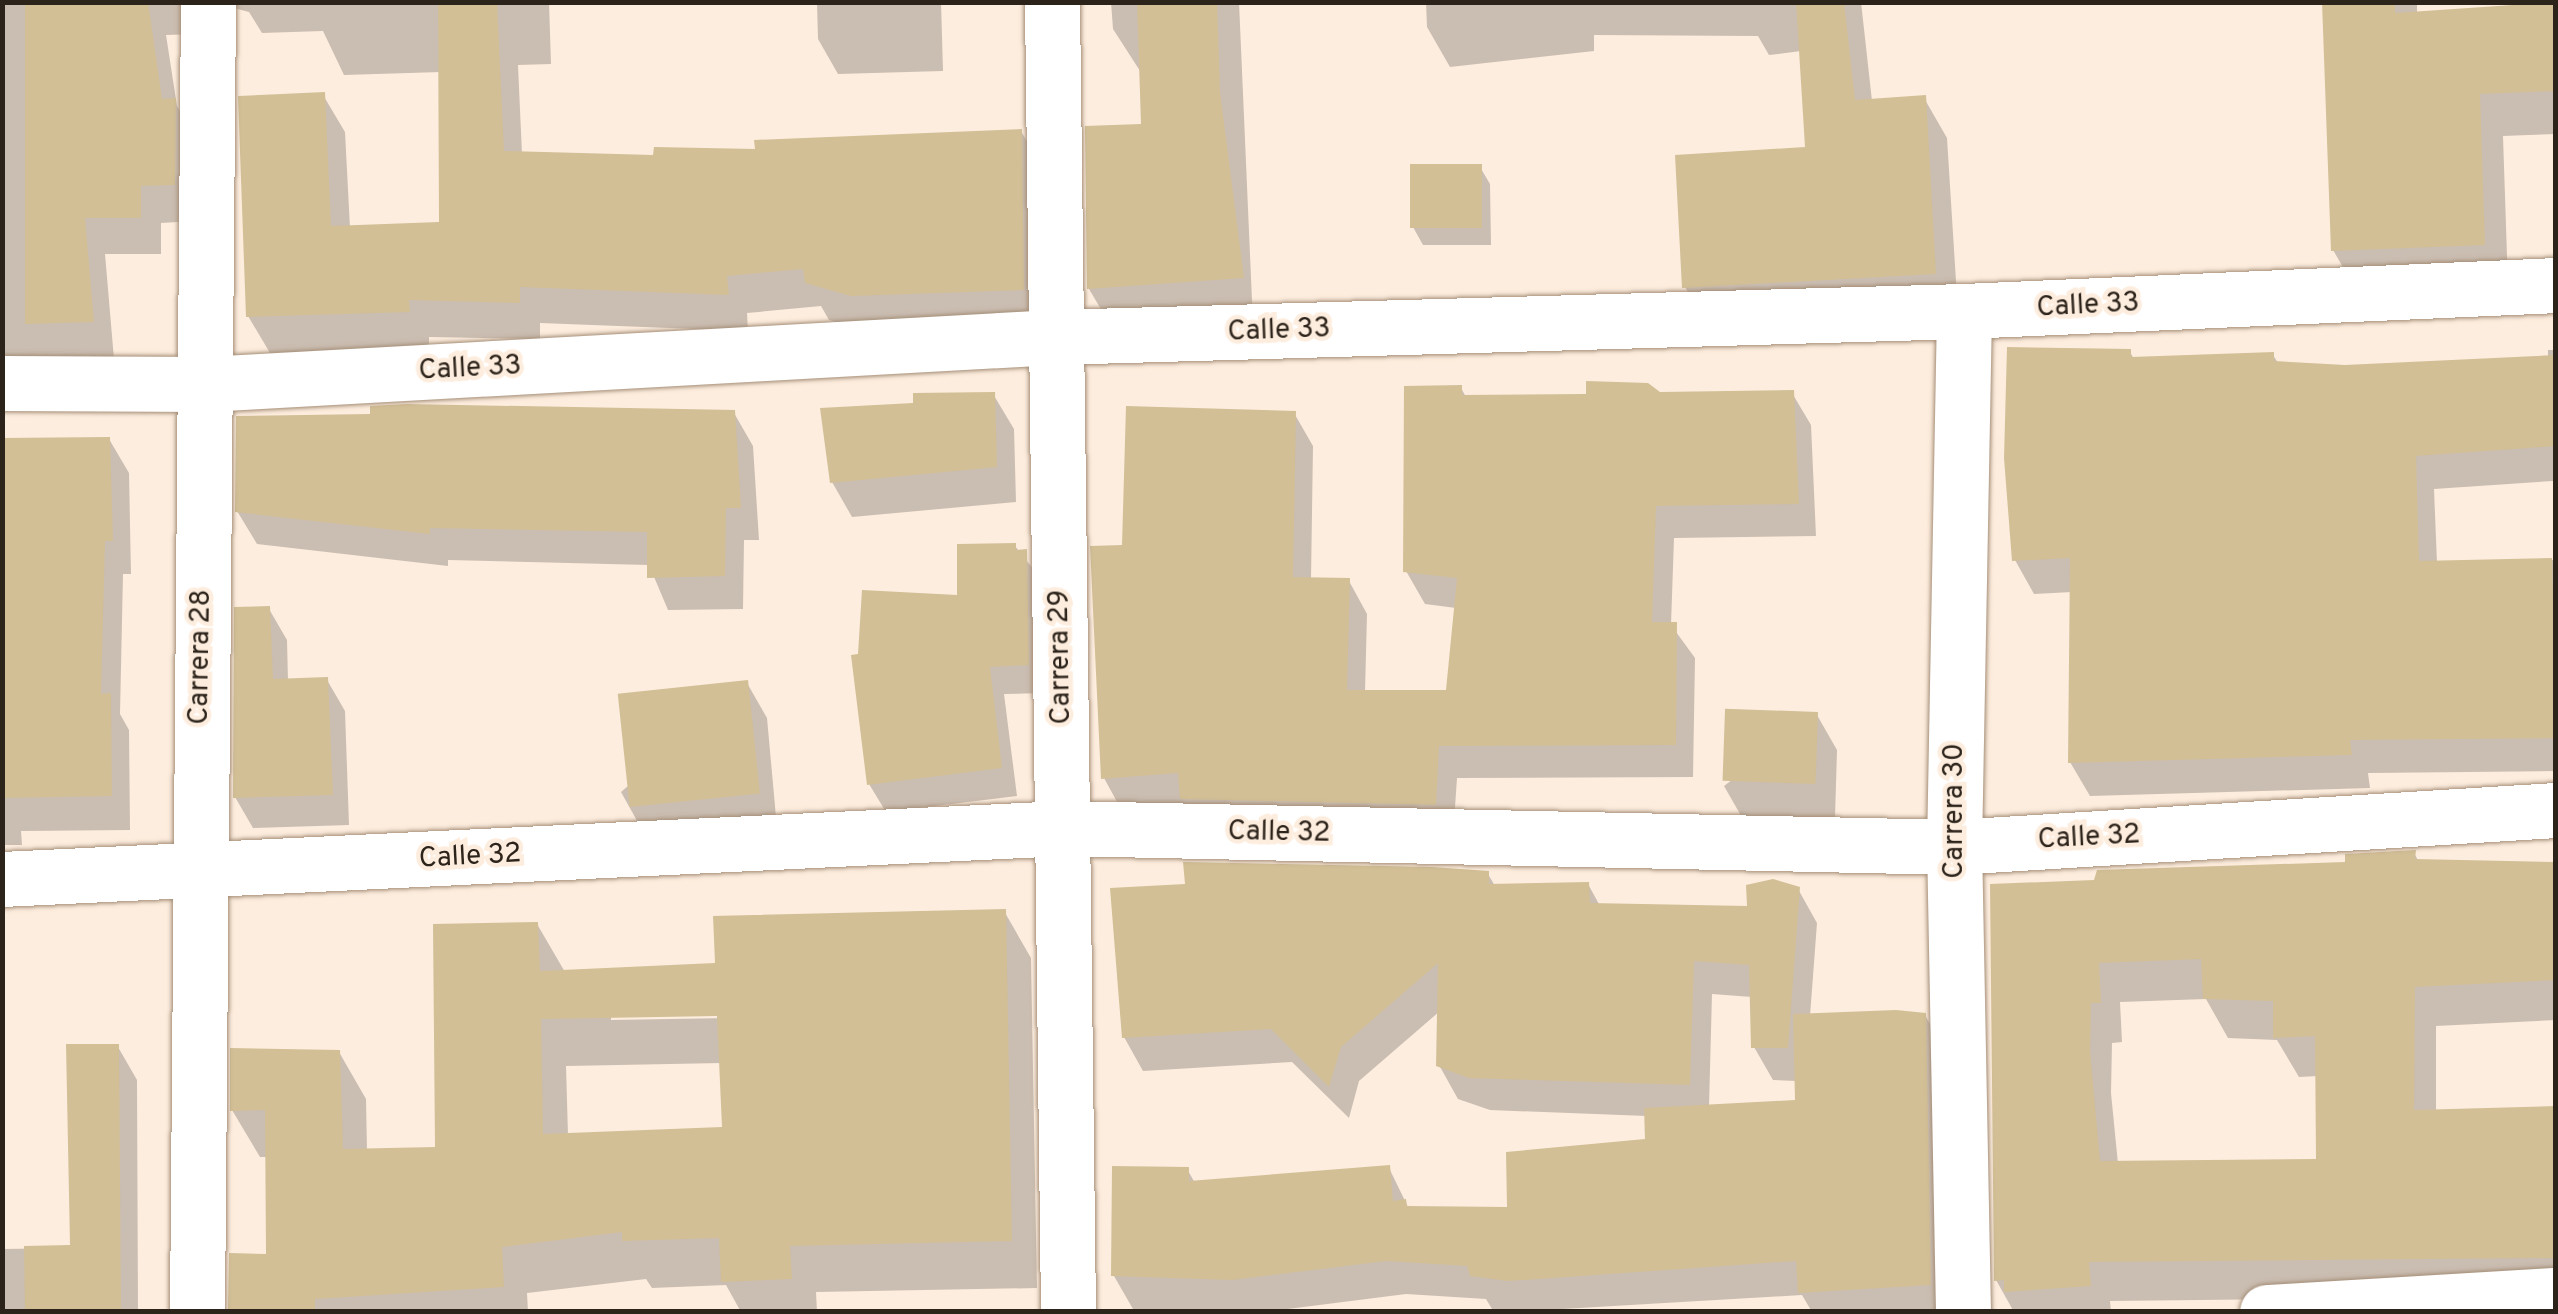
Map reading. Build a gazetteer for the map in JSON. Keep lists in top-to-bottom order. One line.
{"streets":{"street":["Calle 33","Carrera 28","Carrera 29","Carrera 30","Calle 32"]},"crossings":[["Calle 33","Carrera 28"],["Calle 33","Carrera 29"],["Calle 33","Carrera 30"],["Carrera 28","Calle 32"],["Carrera 29","Calle 32"],["Carrera 30","Calle 32"]]}
